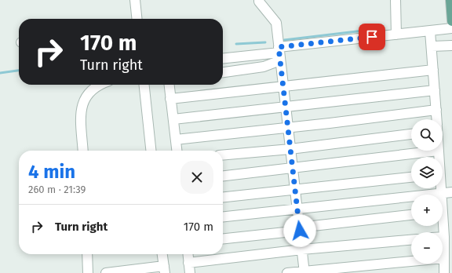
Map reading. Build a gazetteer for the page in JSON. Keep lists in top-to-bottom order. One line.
{"page":{"turn":["170 m","Turn right"],"map_buttons":["+","−"],"heading":["4 min","260 m · 21:39"],"list":[{"name":"Turn right","value":"170 m"}]}}
